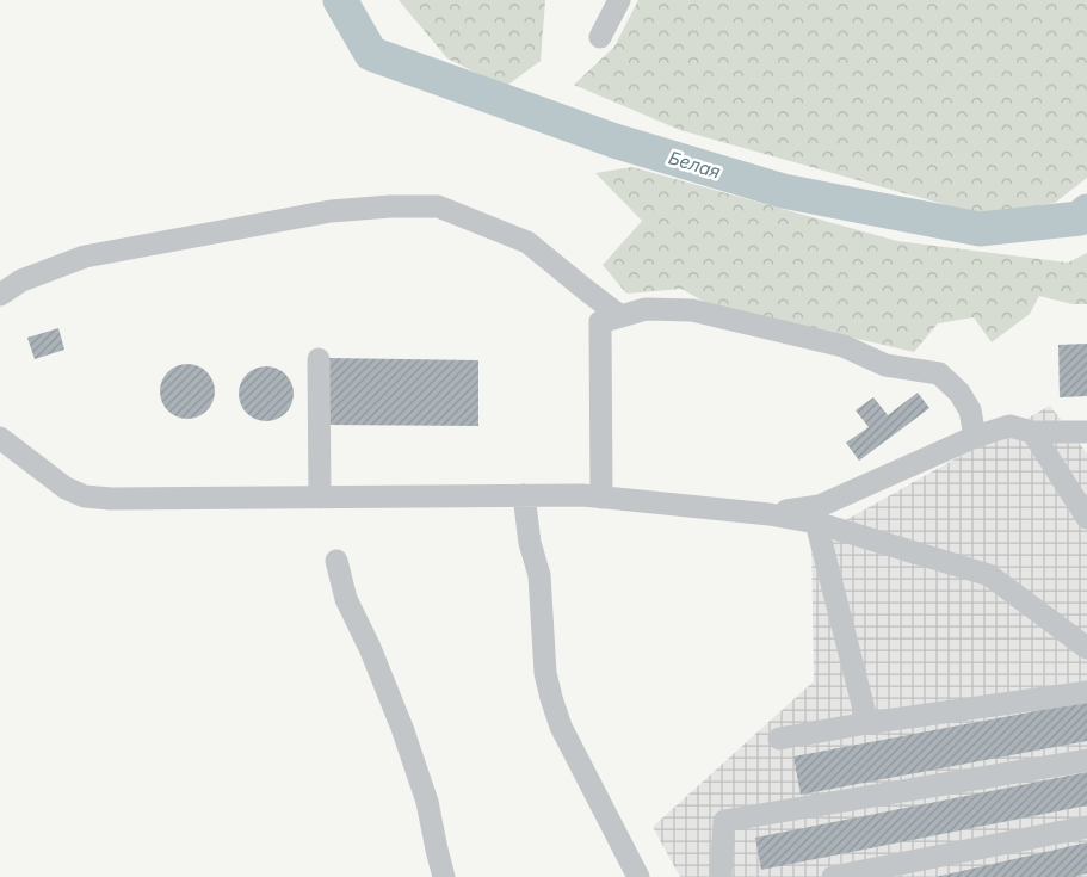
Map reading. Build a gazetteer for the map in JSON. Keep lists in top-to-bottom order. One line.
{"water":["Белая"]}
